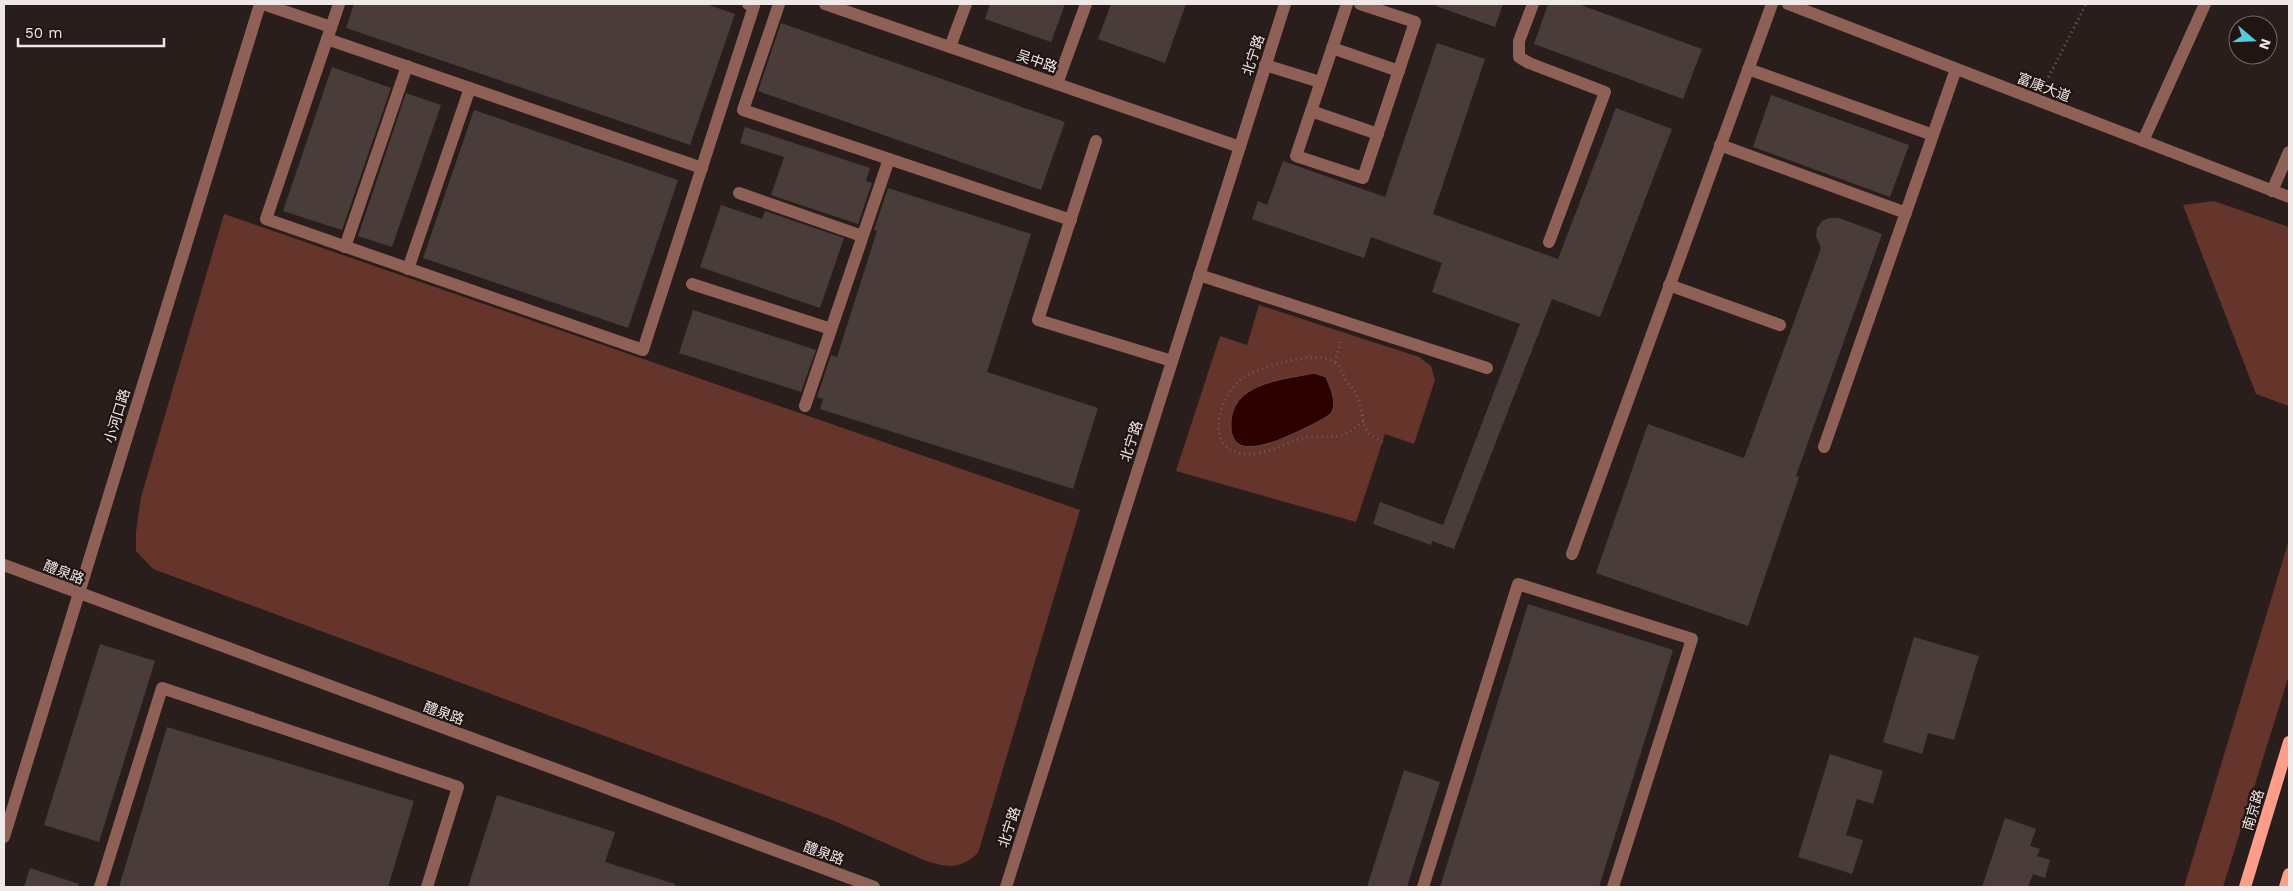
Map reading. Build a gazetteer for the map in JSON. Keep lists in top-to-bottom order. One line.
{"streets":{"main road":["南京路"],"street":["北宁路","吴中路","富康大道","小河口路","醴泉路"]},"crossings":[["北宁路","吴中路"],["小河口路","醴泉路"]],"scale_bar":"50 m","north":"right"}
